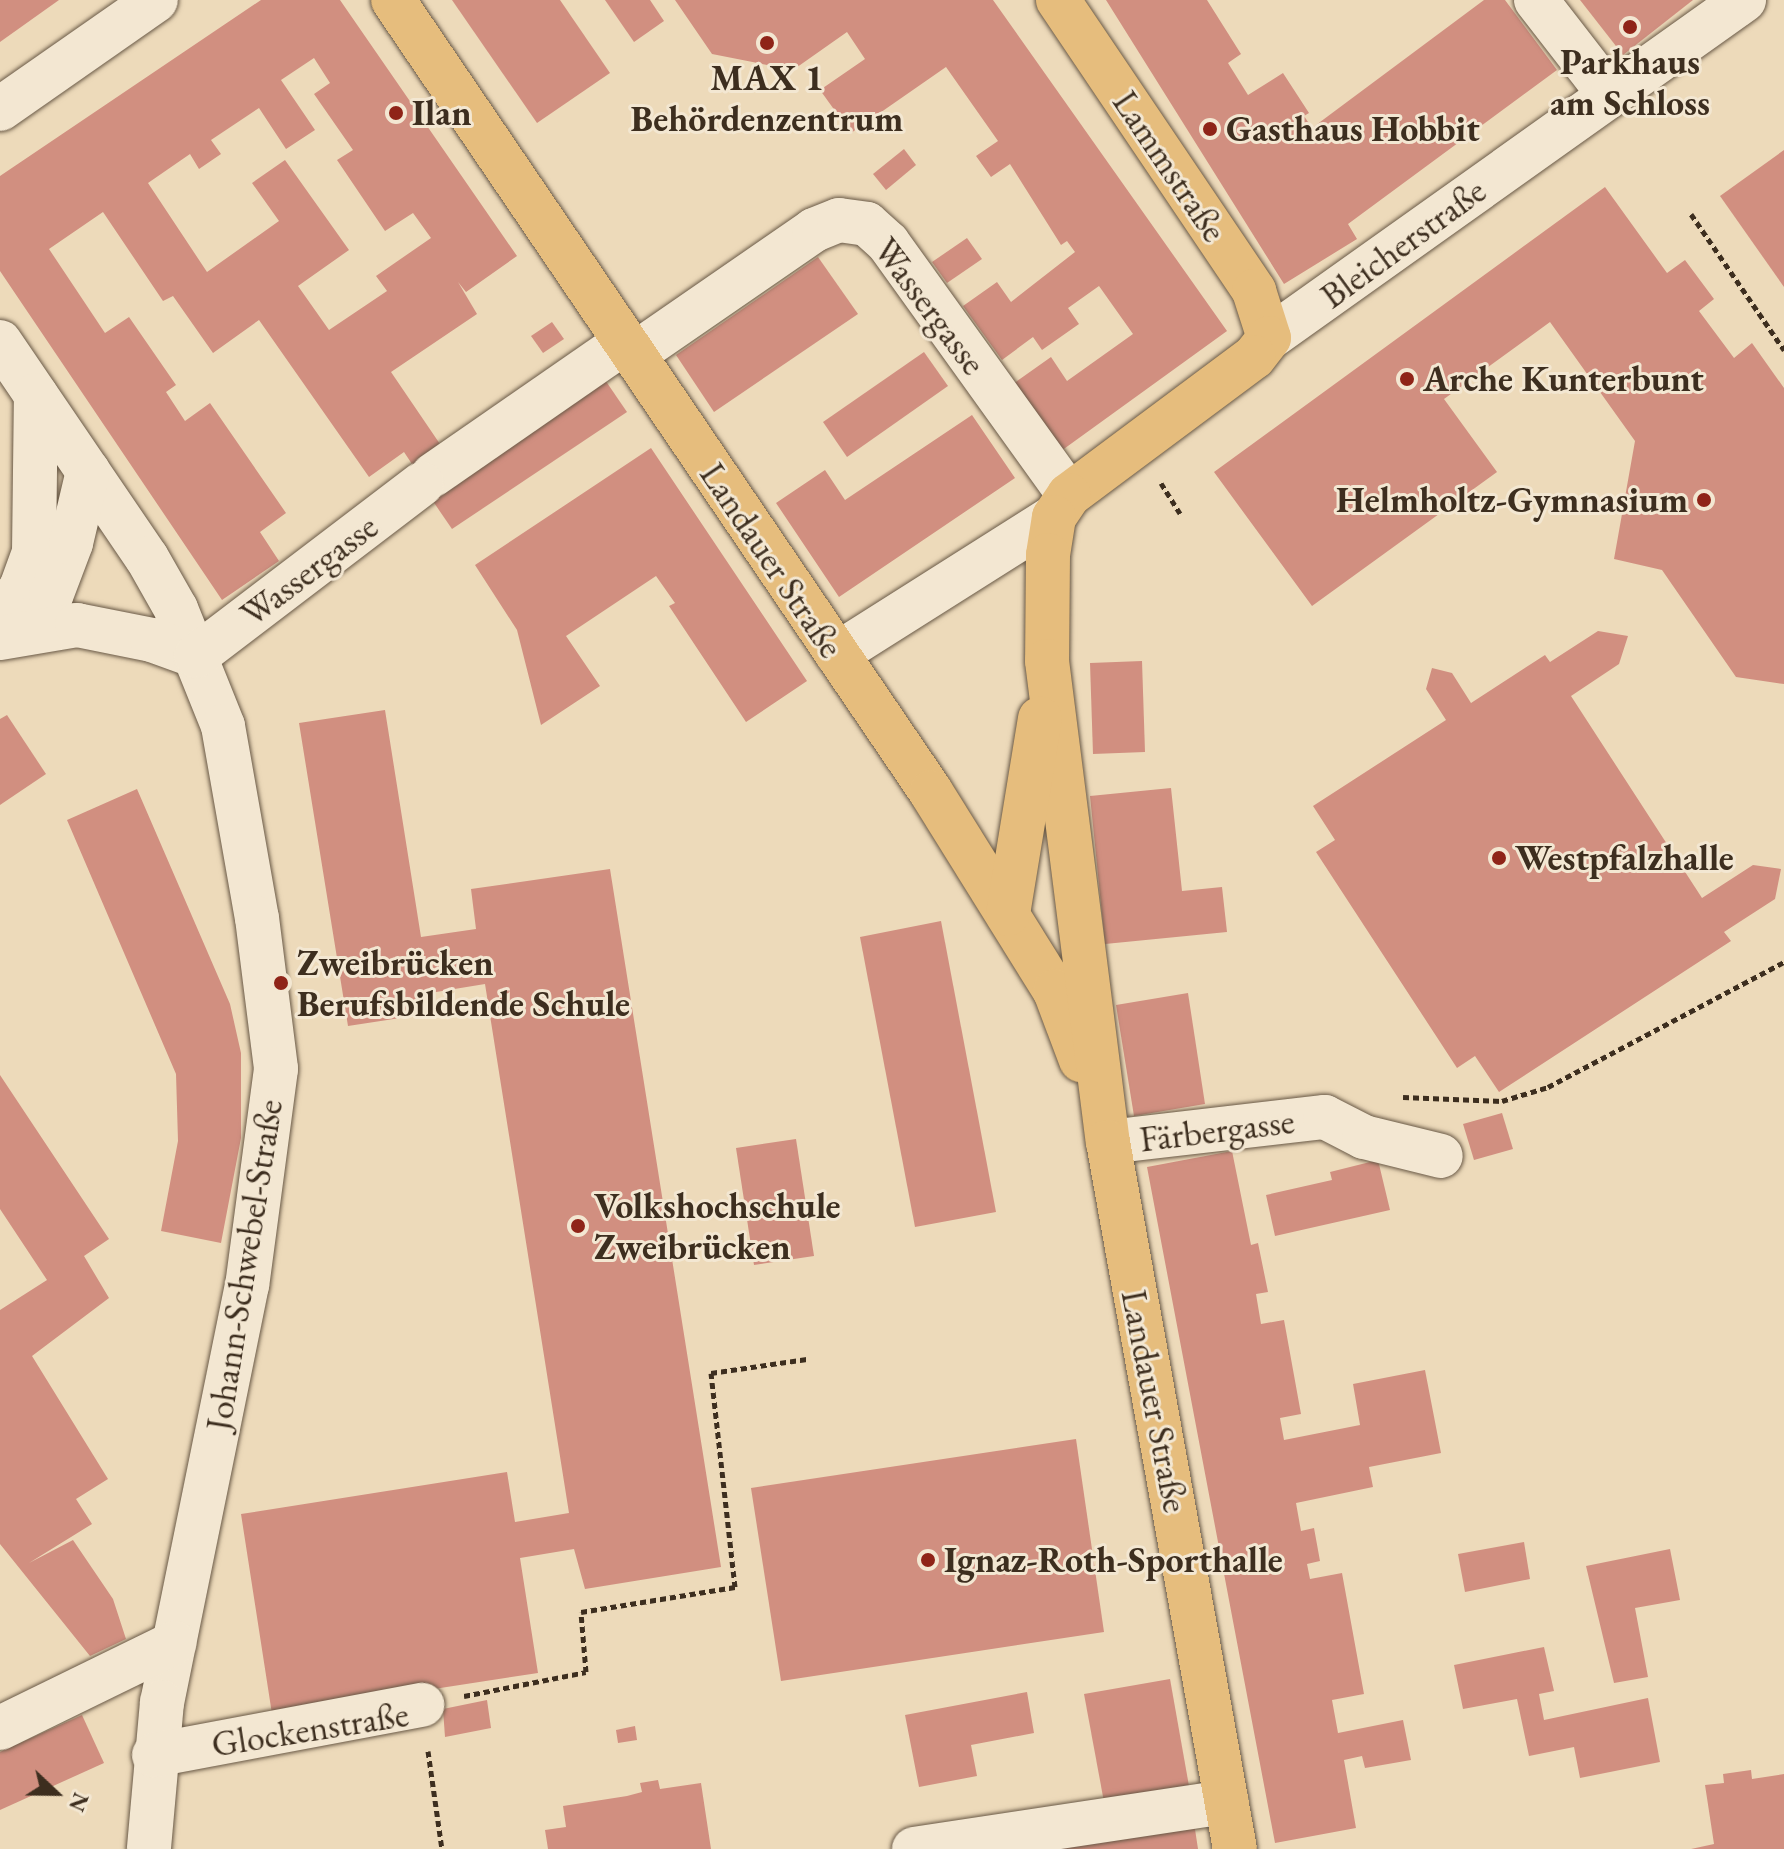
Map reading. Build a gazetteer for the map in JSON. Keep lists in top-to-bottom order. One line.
{"streets":{"main road":["Lammstraße","Bleicherstraße","Landauer Straße"],"street":["Wassergasse","Färbergasse","Johann-Schwebel-Straße","Glockenstraße"]},"crossings":[["Lammstraße","Bleicherstraße"],["Bleicherstraße","Wassergasse"],["Bleicherstraße","Landauer Straße"],["Wassergasse","Landauer Straße"],["Wassergasse","Johann-Schwebel-Straße"],["Landauer Straße","Färbergasse"],["Johann-Schwebel-Straße","Glockenstraße"]],"places":["Parkhaus am Schloss","MAX 1 Behördenzentrum","Ilan","Gasthaus Hobbit","Arche Kunterbunt","Helmholtz-Gymnasium","Westpfalzhalle","Zweibrücken Berufsbildende Schule","Volkshochschule Zweibrücken","Ignaz-Roth-Sporthalle"],"north":"right"}
